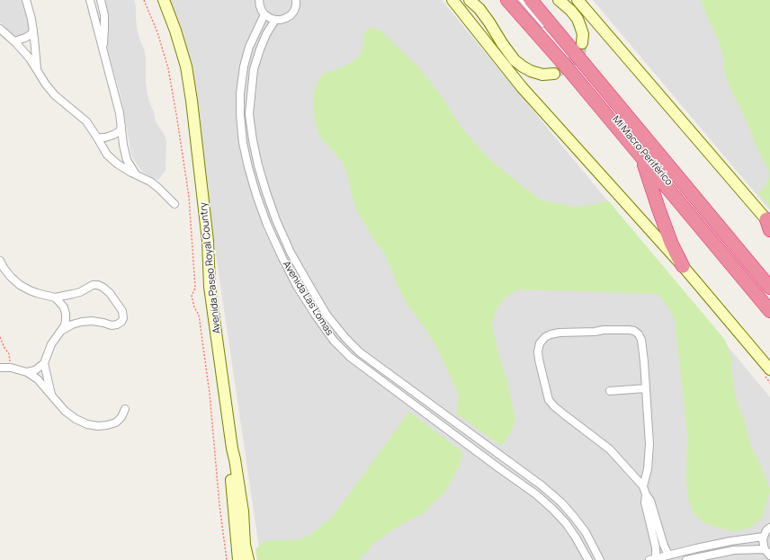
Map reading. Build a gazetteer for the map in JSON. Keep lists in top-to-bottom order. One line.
{"streets":{"main road":["Avenida Paseo Royal Country"],"street":["Avenida Las Lomas"]}}
